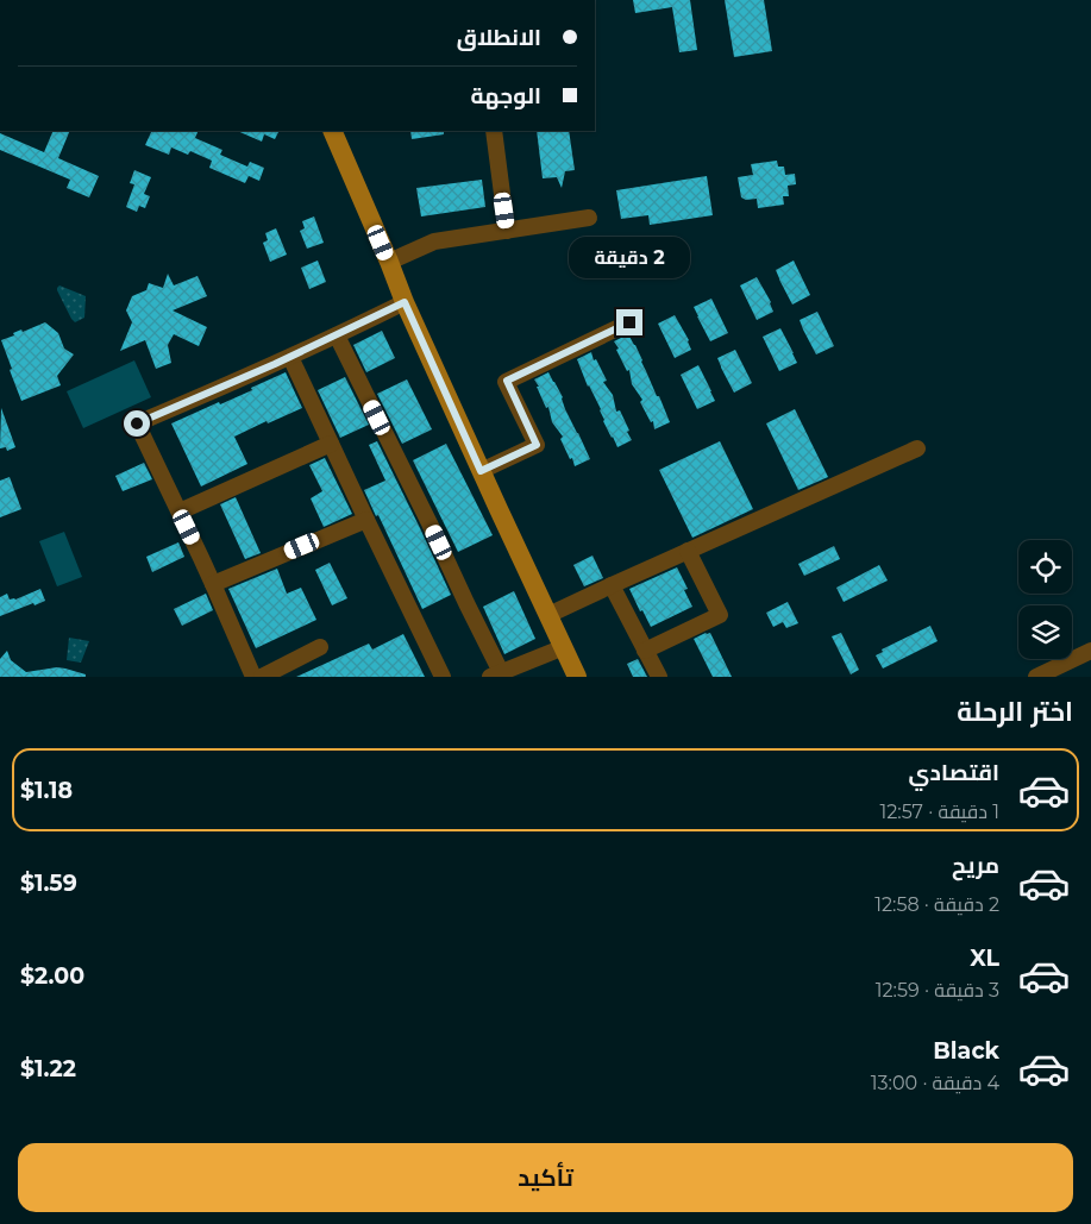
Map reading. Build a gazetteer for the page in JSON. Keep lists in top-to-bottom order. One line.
{"page":{"banner":["الانطلاق","الوجهة"],"bubble":"2 دقيقة","heading":"اختر الرحلة","list":[{"name":"اقتصادي","note":"1 دقيقة · 12:57","value":"$1.18"},{"name":"مريح","note":"2 دقيقة · 12:58","value":"$1.59"},{"name":"XL","note":"3 دقيقة · 12:59","value":"$2.00"},{"name":"Black","note":"4 دقيقة · 13:00","value":"$1.22"}],"buttons":"تأكيد"}}
